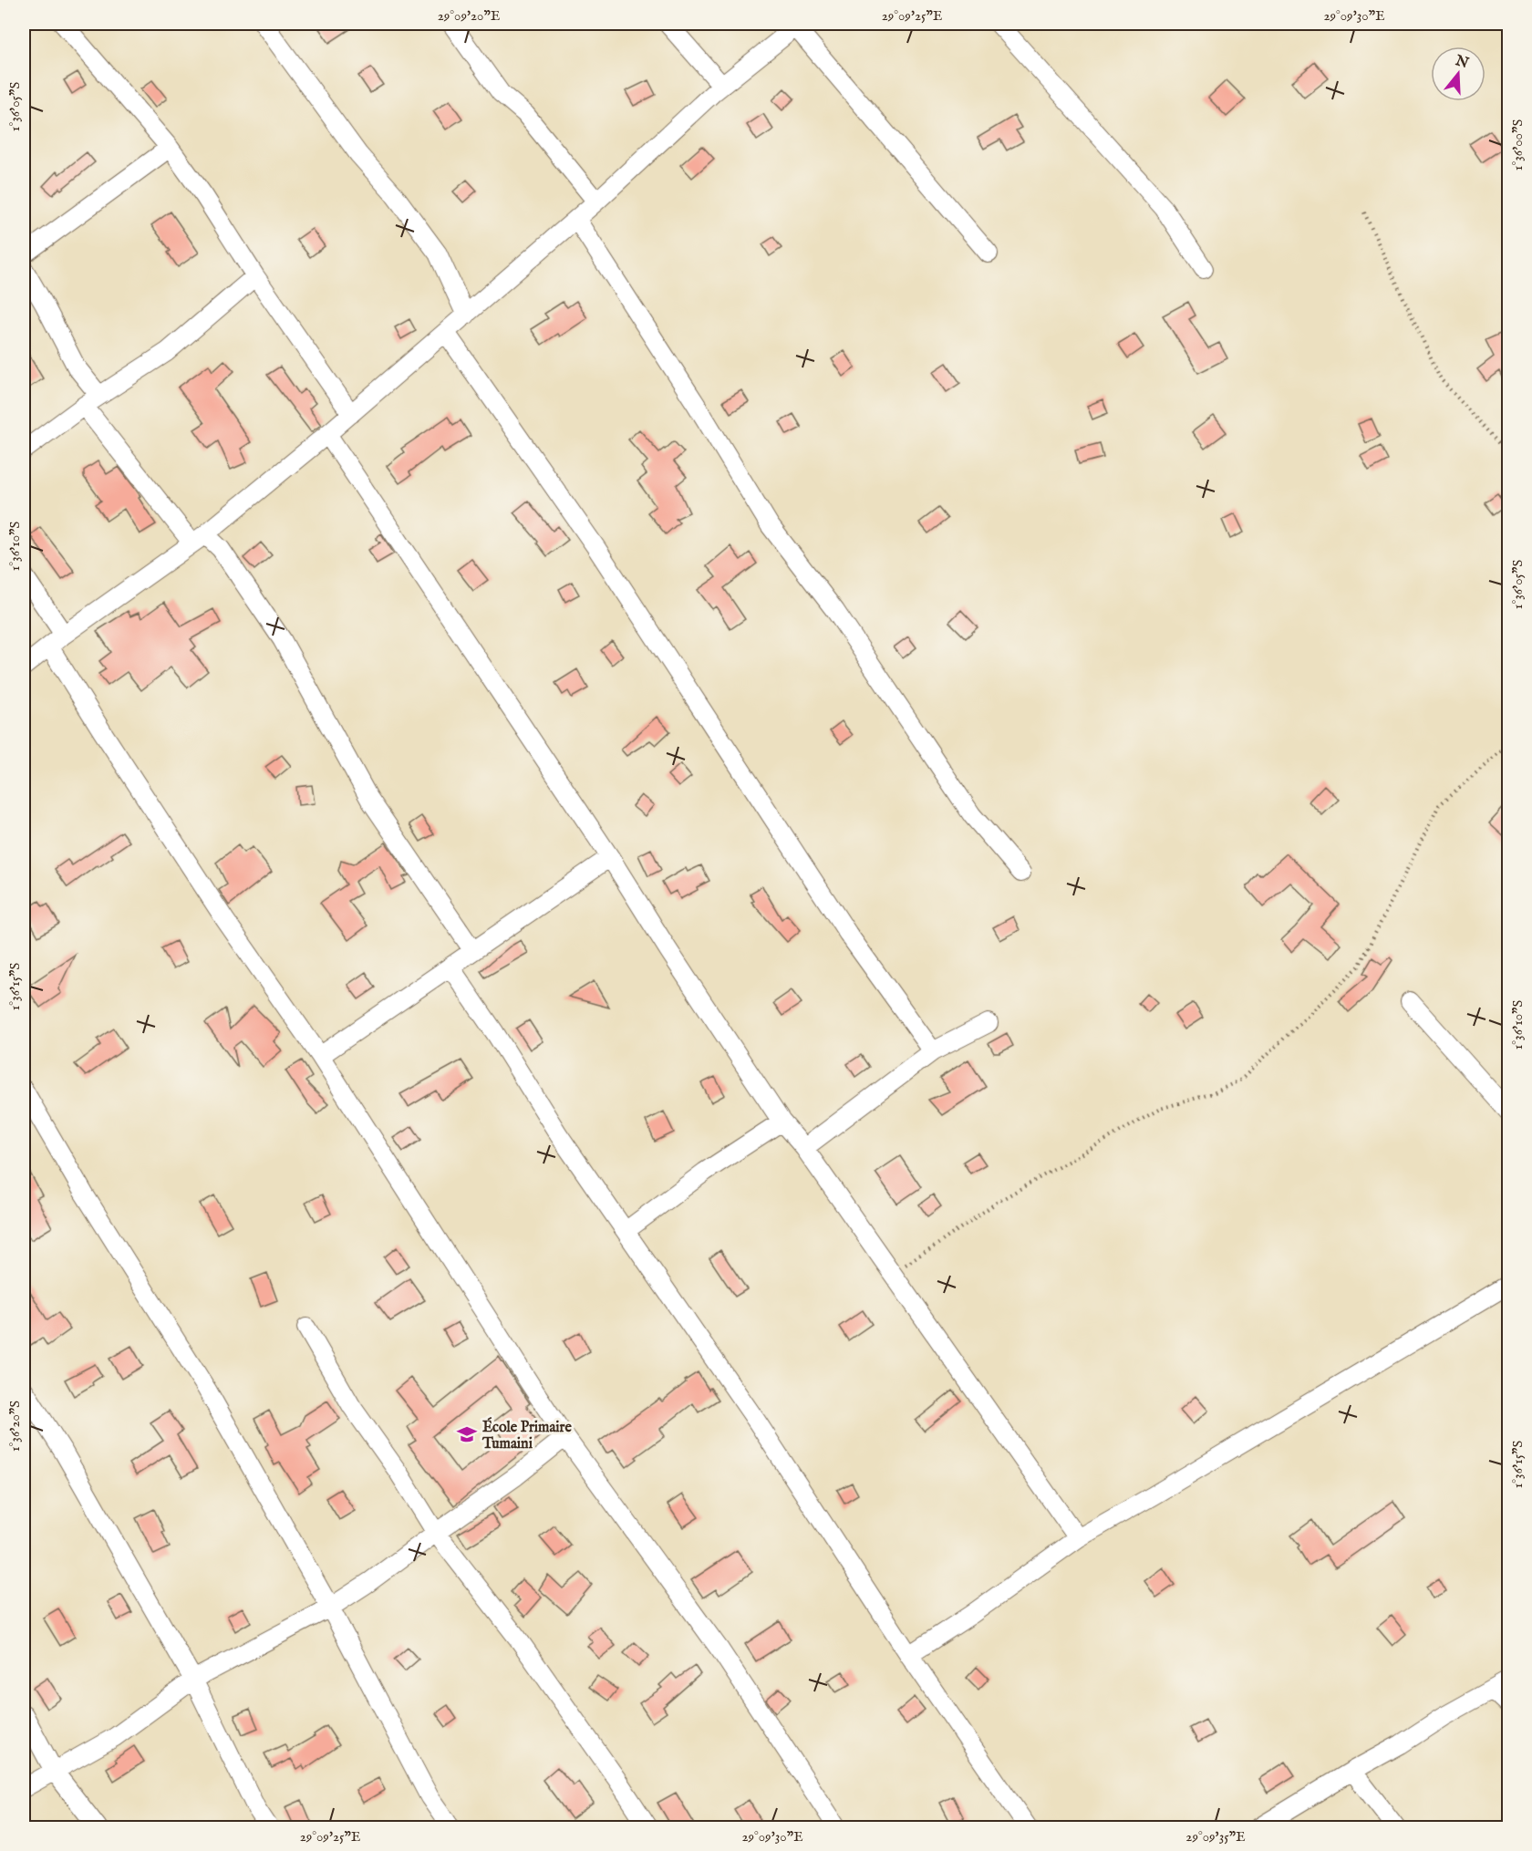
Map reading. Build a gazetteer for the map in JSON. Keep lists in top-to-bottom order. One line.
{"places":{"school or university":["École Primaire Tumaini"]},"north":"top","coordinates":["29°09'20\"E","29°09'25\"E","29°09'30\"E","1°36'05\"S","1°36'00\"S","1°36'10\"S","1°36'15\"S","1°36'20\"S","29°09'35\"E"]}
